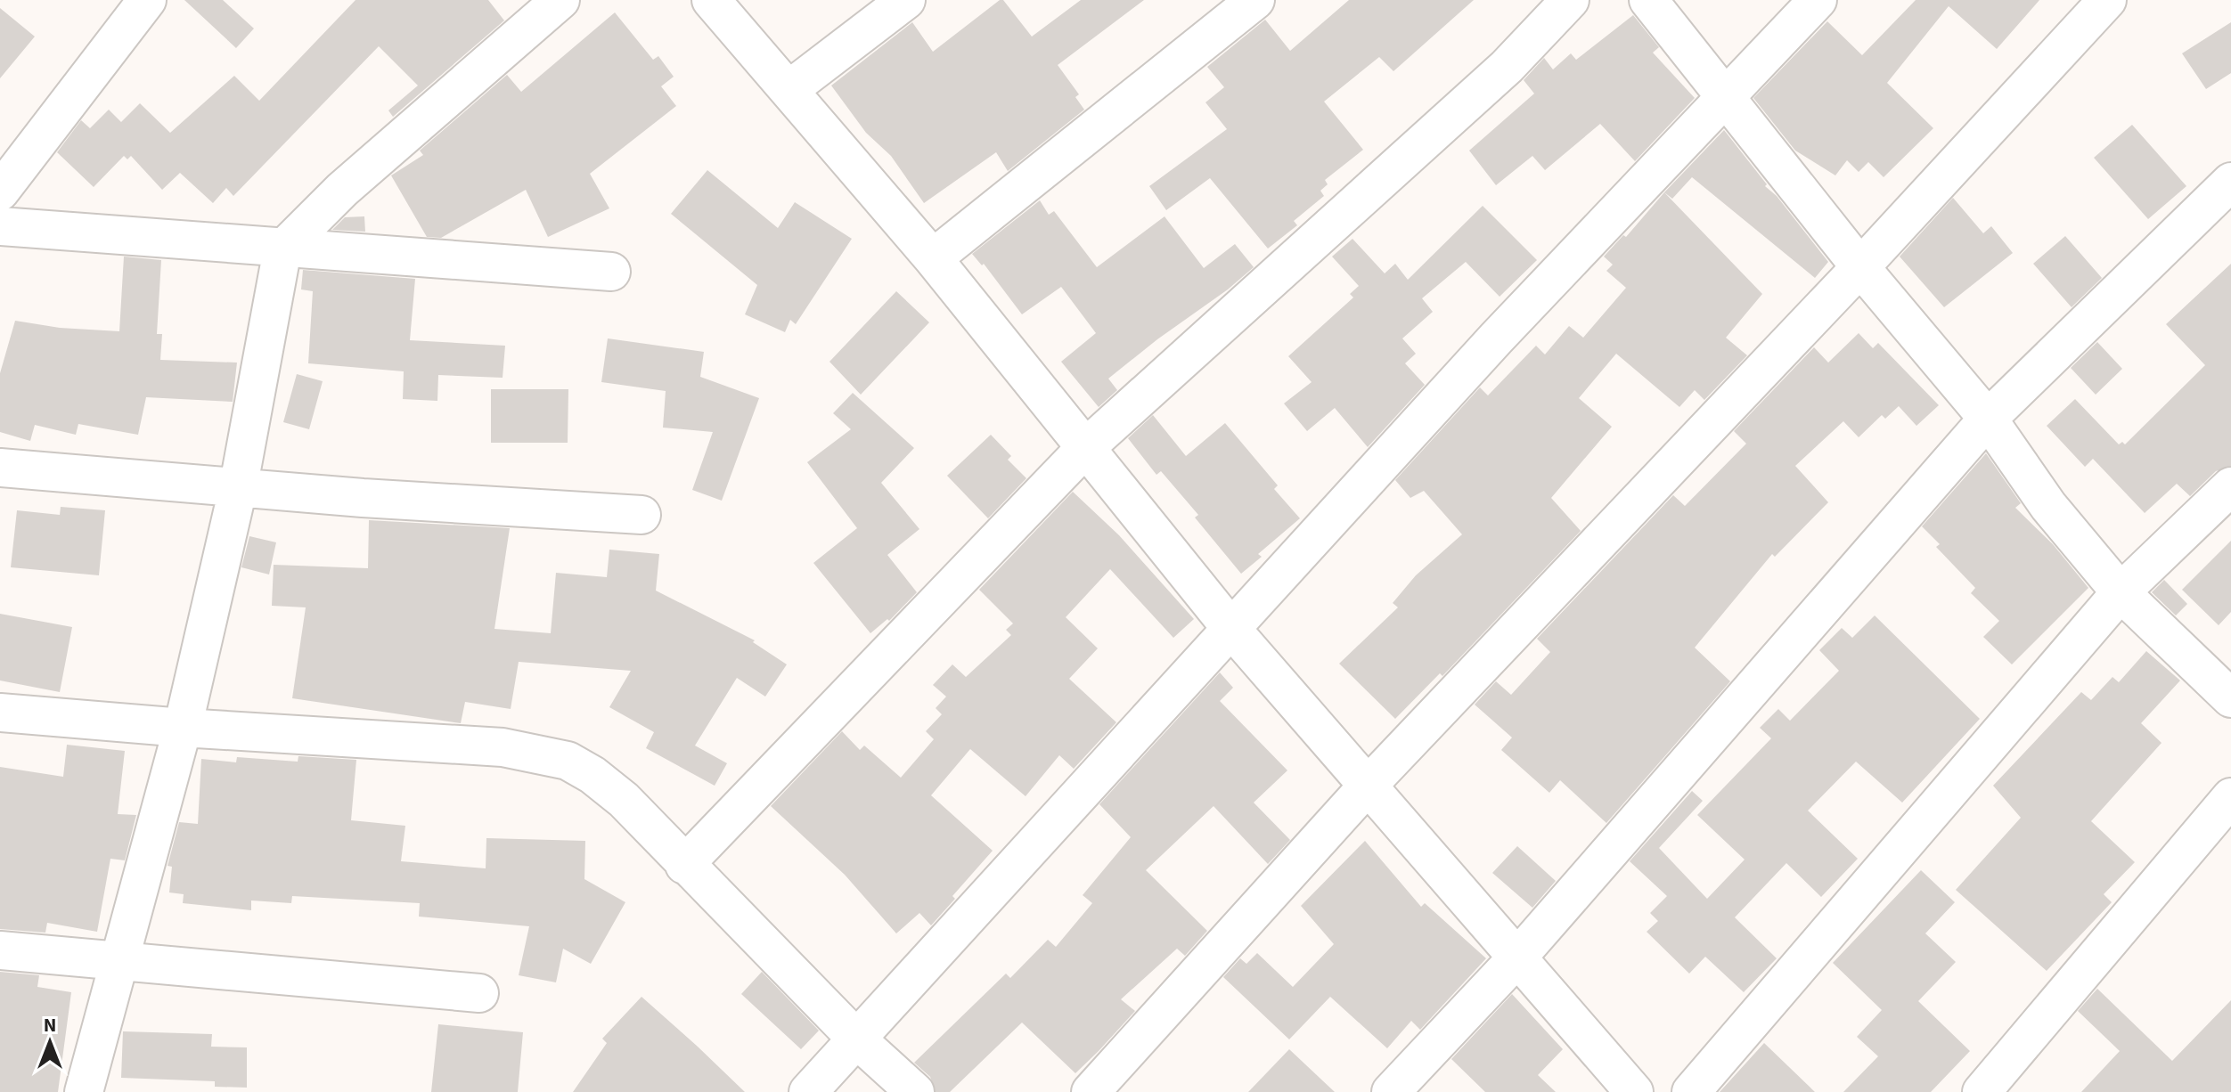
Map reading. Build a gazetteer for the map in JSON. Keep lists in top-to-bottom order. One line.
{"north":"top"}
